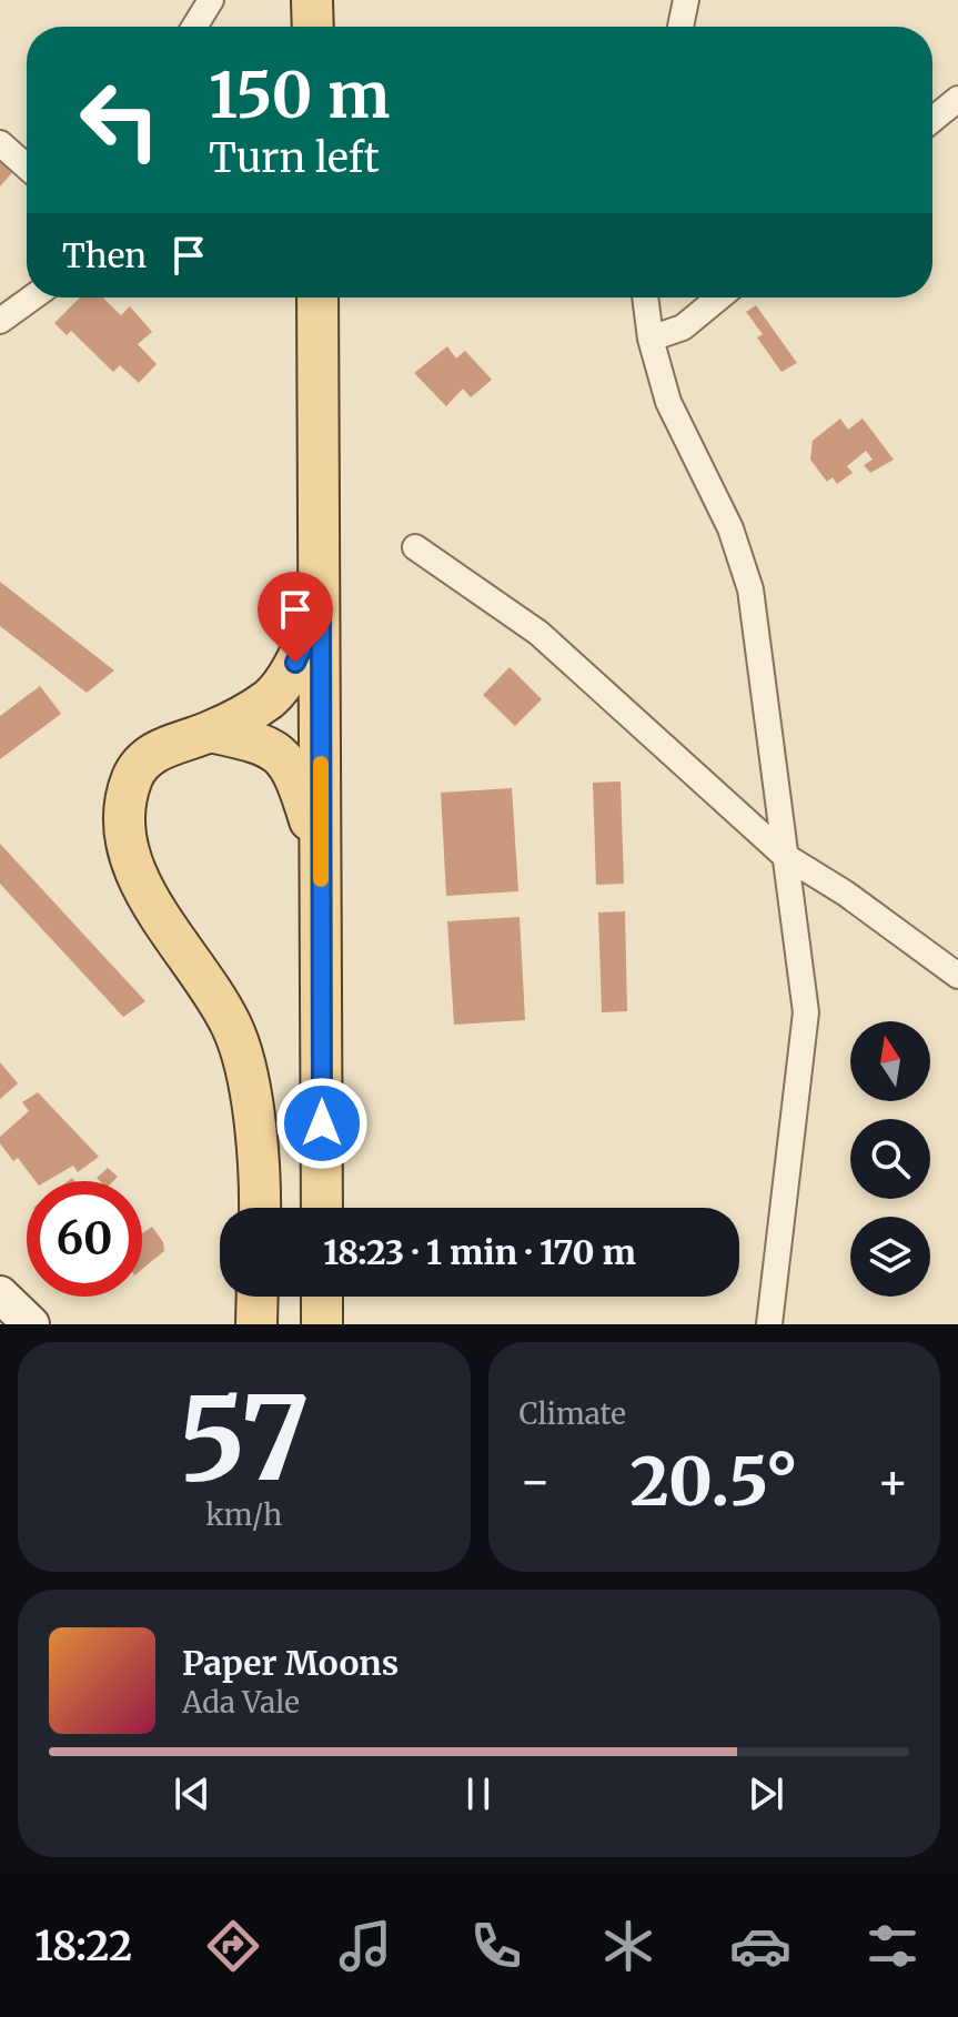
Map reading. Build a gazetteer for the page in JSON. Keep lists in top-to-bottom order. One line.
{"north":"top","page":{"turn":["150 m","Turn left"],"then":"Then","limit":"60","trip":"18:23 · 1 min · 170 m","tile":[["57","km/h"],"Climate"],"heat":["−","20.5°","+"],"song":["Paper Moons","Ada Vale"],"tabs":"18:22"}}
